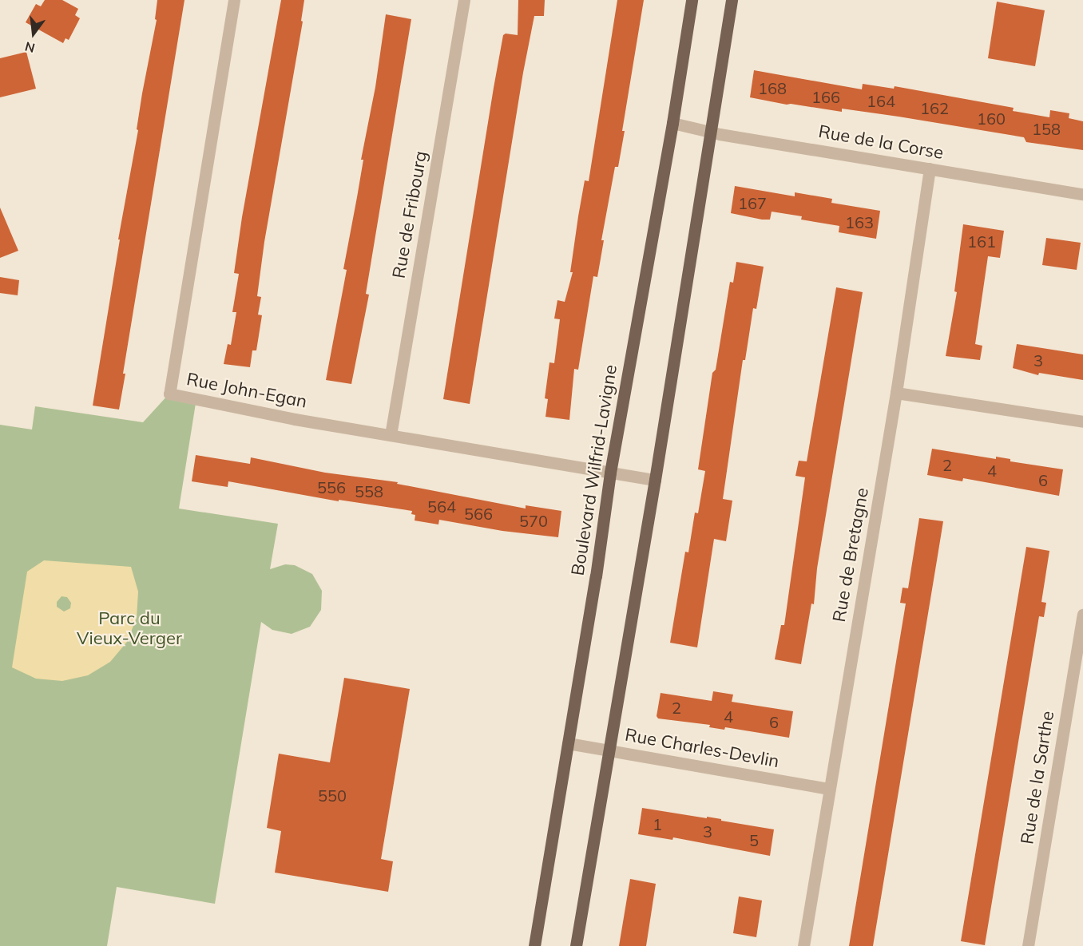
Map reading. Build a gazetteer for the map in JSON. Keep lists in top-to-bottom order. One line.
{"streets":{"main road":["Boulevard Wilfrid-Lavigne"],"street":["Rue de la Corse","Rue de Fribourg","Rue John-Egan","Rue de Bretagne","Rue Charles-Devlin","Rue de la Sarthe"]},"crossings":[["Rue de la Corse","Boulevard Wilfrid-Lavigne"],["Rue de la Corse","Rue de Bretagne"],["Rue de Fribourg","Rue John-Egan"],["Rue John-Egan","Boulevard Wilfrid-Lavigne"],["Boulevard Wilfrid-Lavigne","Rue Charles-Devlin"],["Rue de Bretagne","Rue Charles-Devlin"]],"parks":["Parc du Vieux-Verger"],"house_numbers":["168","166","164","162","160","158","167","163","161","3","2","4","6","556","558","564","566","570","2","4","6","550","1","3","5"],"north":"bottom"}
